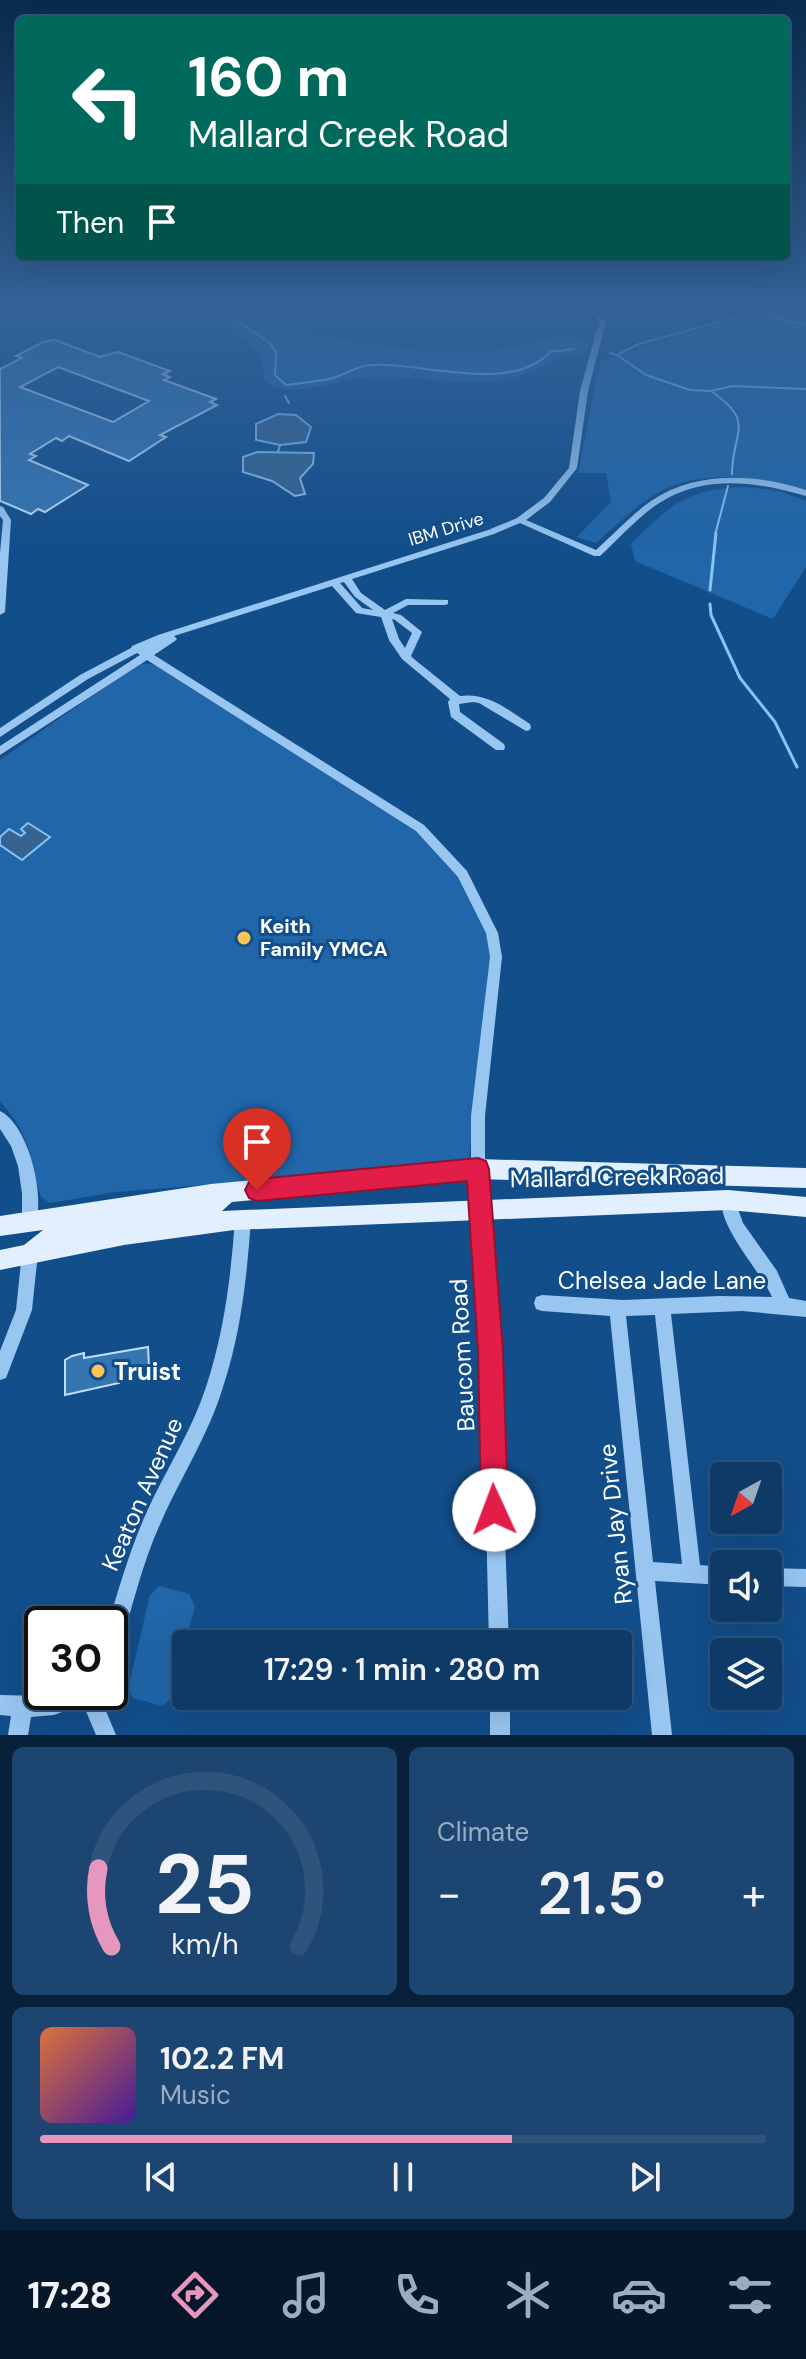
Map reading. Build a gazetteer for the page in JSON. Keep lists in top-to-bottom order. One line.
{"streets":{"main road":["Mallard Creek Road"],"street":["IBM Drive","Chelsea Jade Lane","Baucom Road","Keaton Avenue","Ryan Jay Drive"]},"crossings":[["IBM Drive","Baucom Road"],["Mallard Creek Road","Baucom Road"],["Mallard Creek Road","Keaton Avenue"],["Chelsea Jade Lane","Ryan Jay Drive"]],"places":["Keith Family YMCA","Truist"],"north":"bottom left","page":{"turn":["160 m","Mallard Creek Road"],"then":"Then","limit":"30","trip":"17:29 · 1 min · 280 m","tile":"Climate","heat":["−","21.5°","+"],"song":["102.2 FM","Music"],"tabs":"17:28","gauge":["25","km/h"]}}
